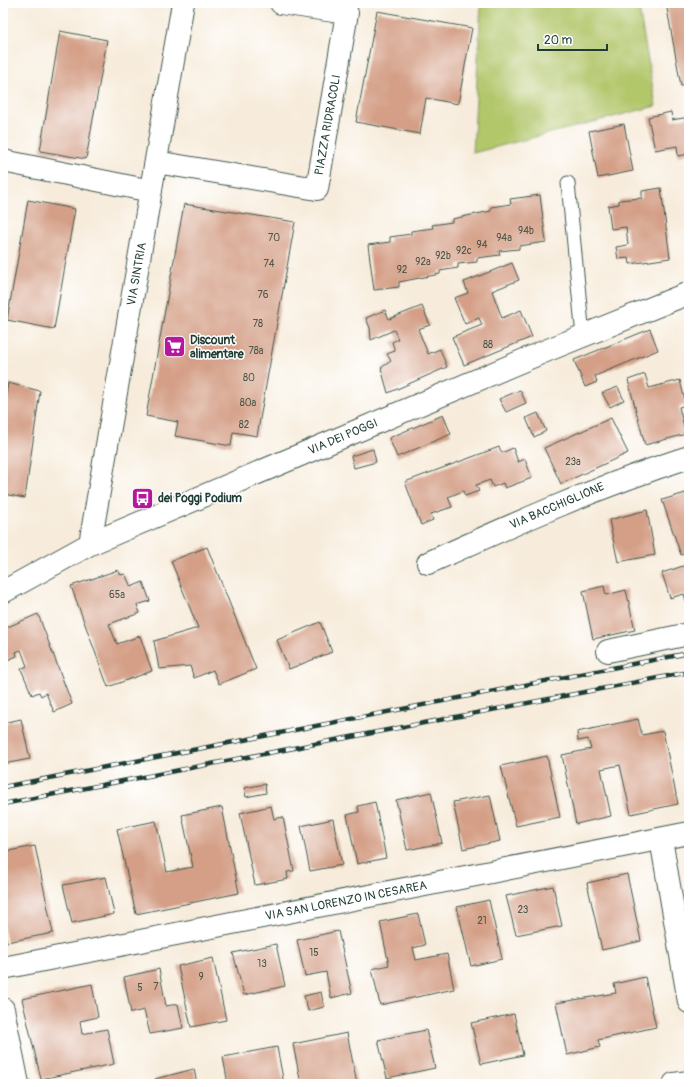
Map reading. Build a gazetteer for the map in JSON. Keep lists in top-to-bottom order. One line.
{"streets":{"street":["PIAZZA RIDRACOLI","VIA SINTRIA","VIA DEI POGGI","VIA BACCHIGLIONE","VIA SAN LORENZO IN CESAREA"]},"crossings":[["PIAZZA RIDRACOLI","VIA SINTRIA"],["VIA SINTRIA","VIA DEI POGGI"]],"places":{"supermarket":["Discount alimentare"],"bus stop":["dei Poggi Podium"]},"house_numbers":["94b","70","94a","94","92c","92b","92a","74","92","76","78","88","78a","80","80a","82","23a","65a","23","21","15","13","9","7","5"],"scale_bar":"20 m"}
